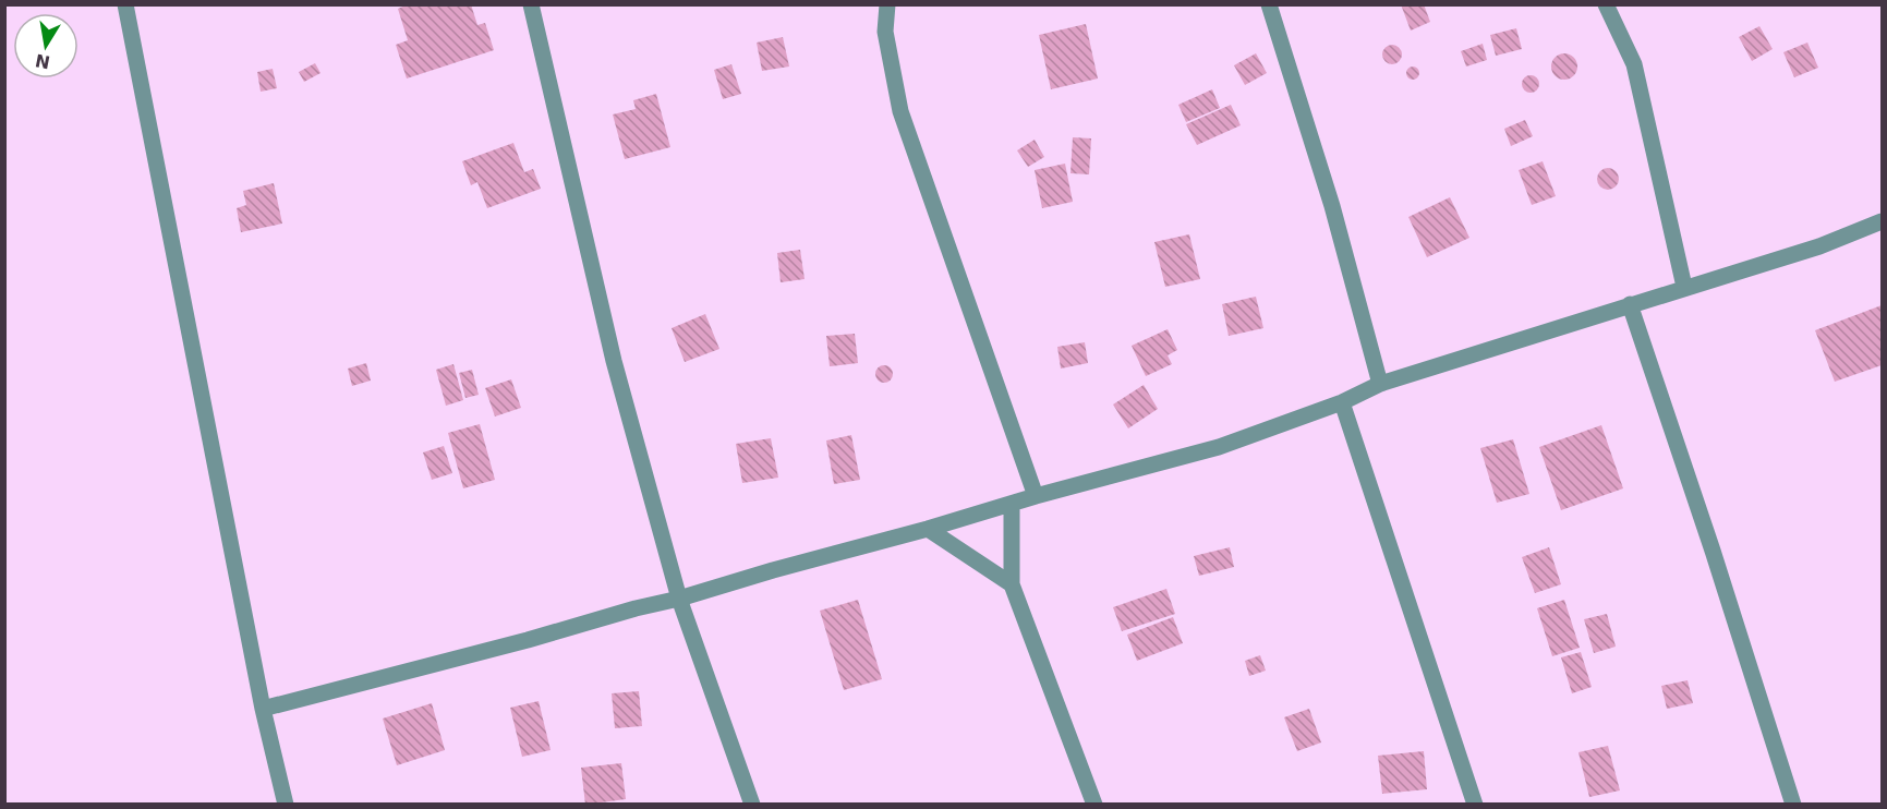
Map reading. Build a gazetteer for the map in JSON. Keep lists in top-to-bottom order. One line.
{"north":"bottom"}
